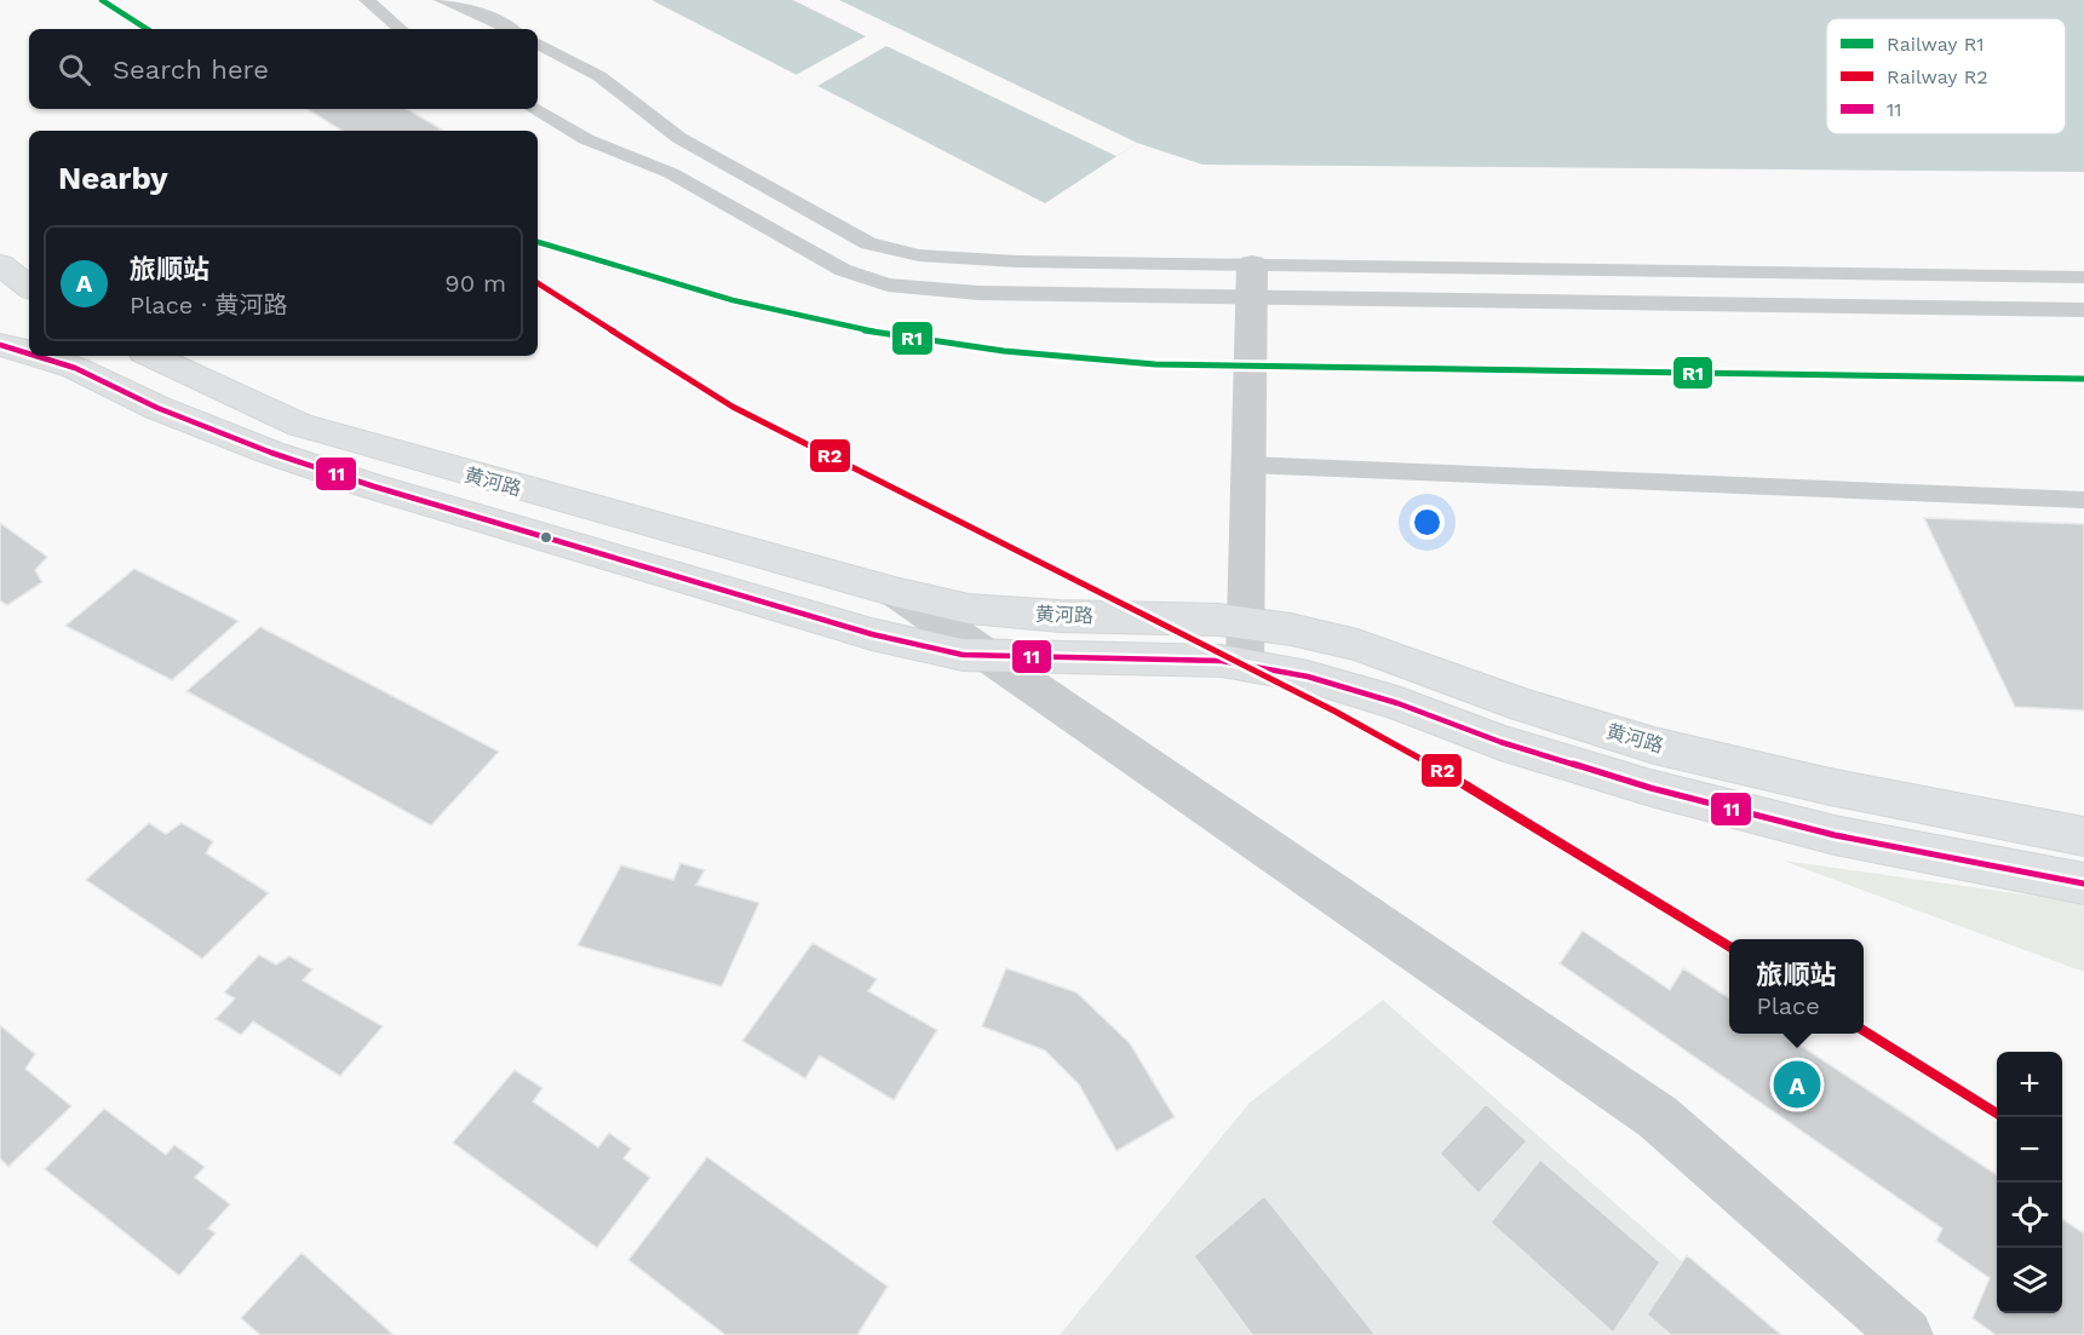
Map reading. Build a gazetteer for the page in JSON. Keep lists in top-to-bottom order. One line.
{"streets":{"highway":["黄河路"]},"lines":["rail line R1","rail line R2","transit line 11"],"legend":["Railway R1","Railway R2","11"],"page":{"search":"Search here","heading":"Nearby","list":[{"mark":"A","name":"旅顺站","note":"Place · 黄河路","value":"90 m"}],"popup":["旅顺站","Place"],"map_buttons":["+","−"],"pins":"A"}}
